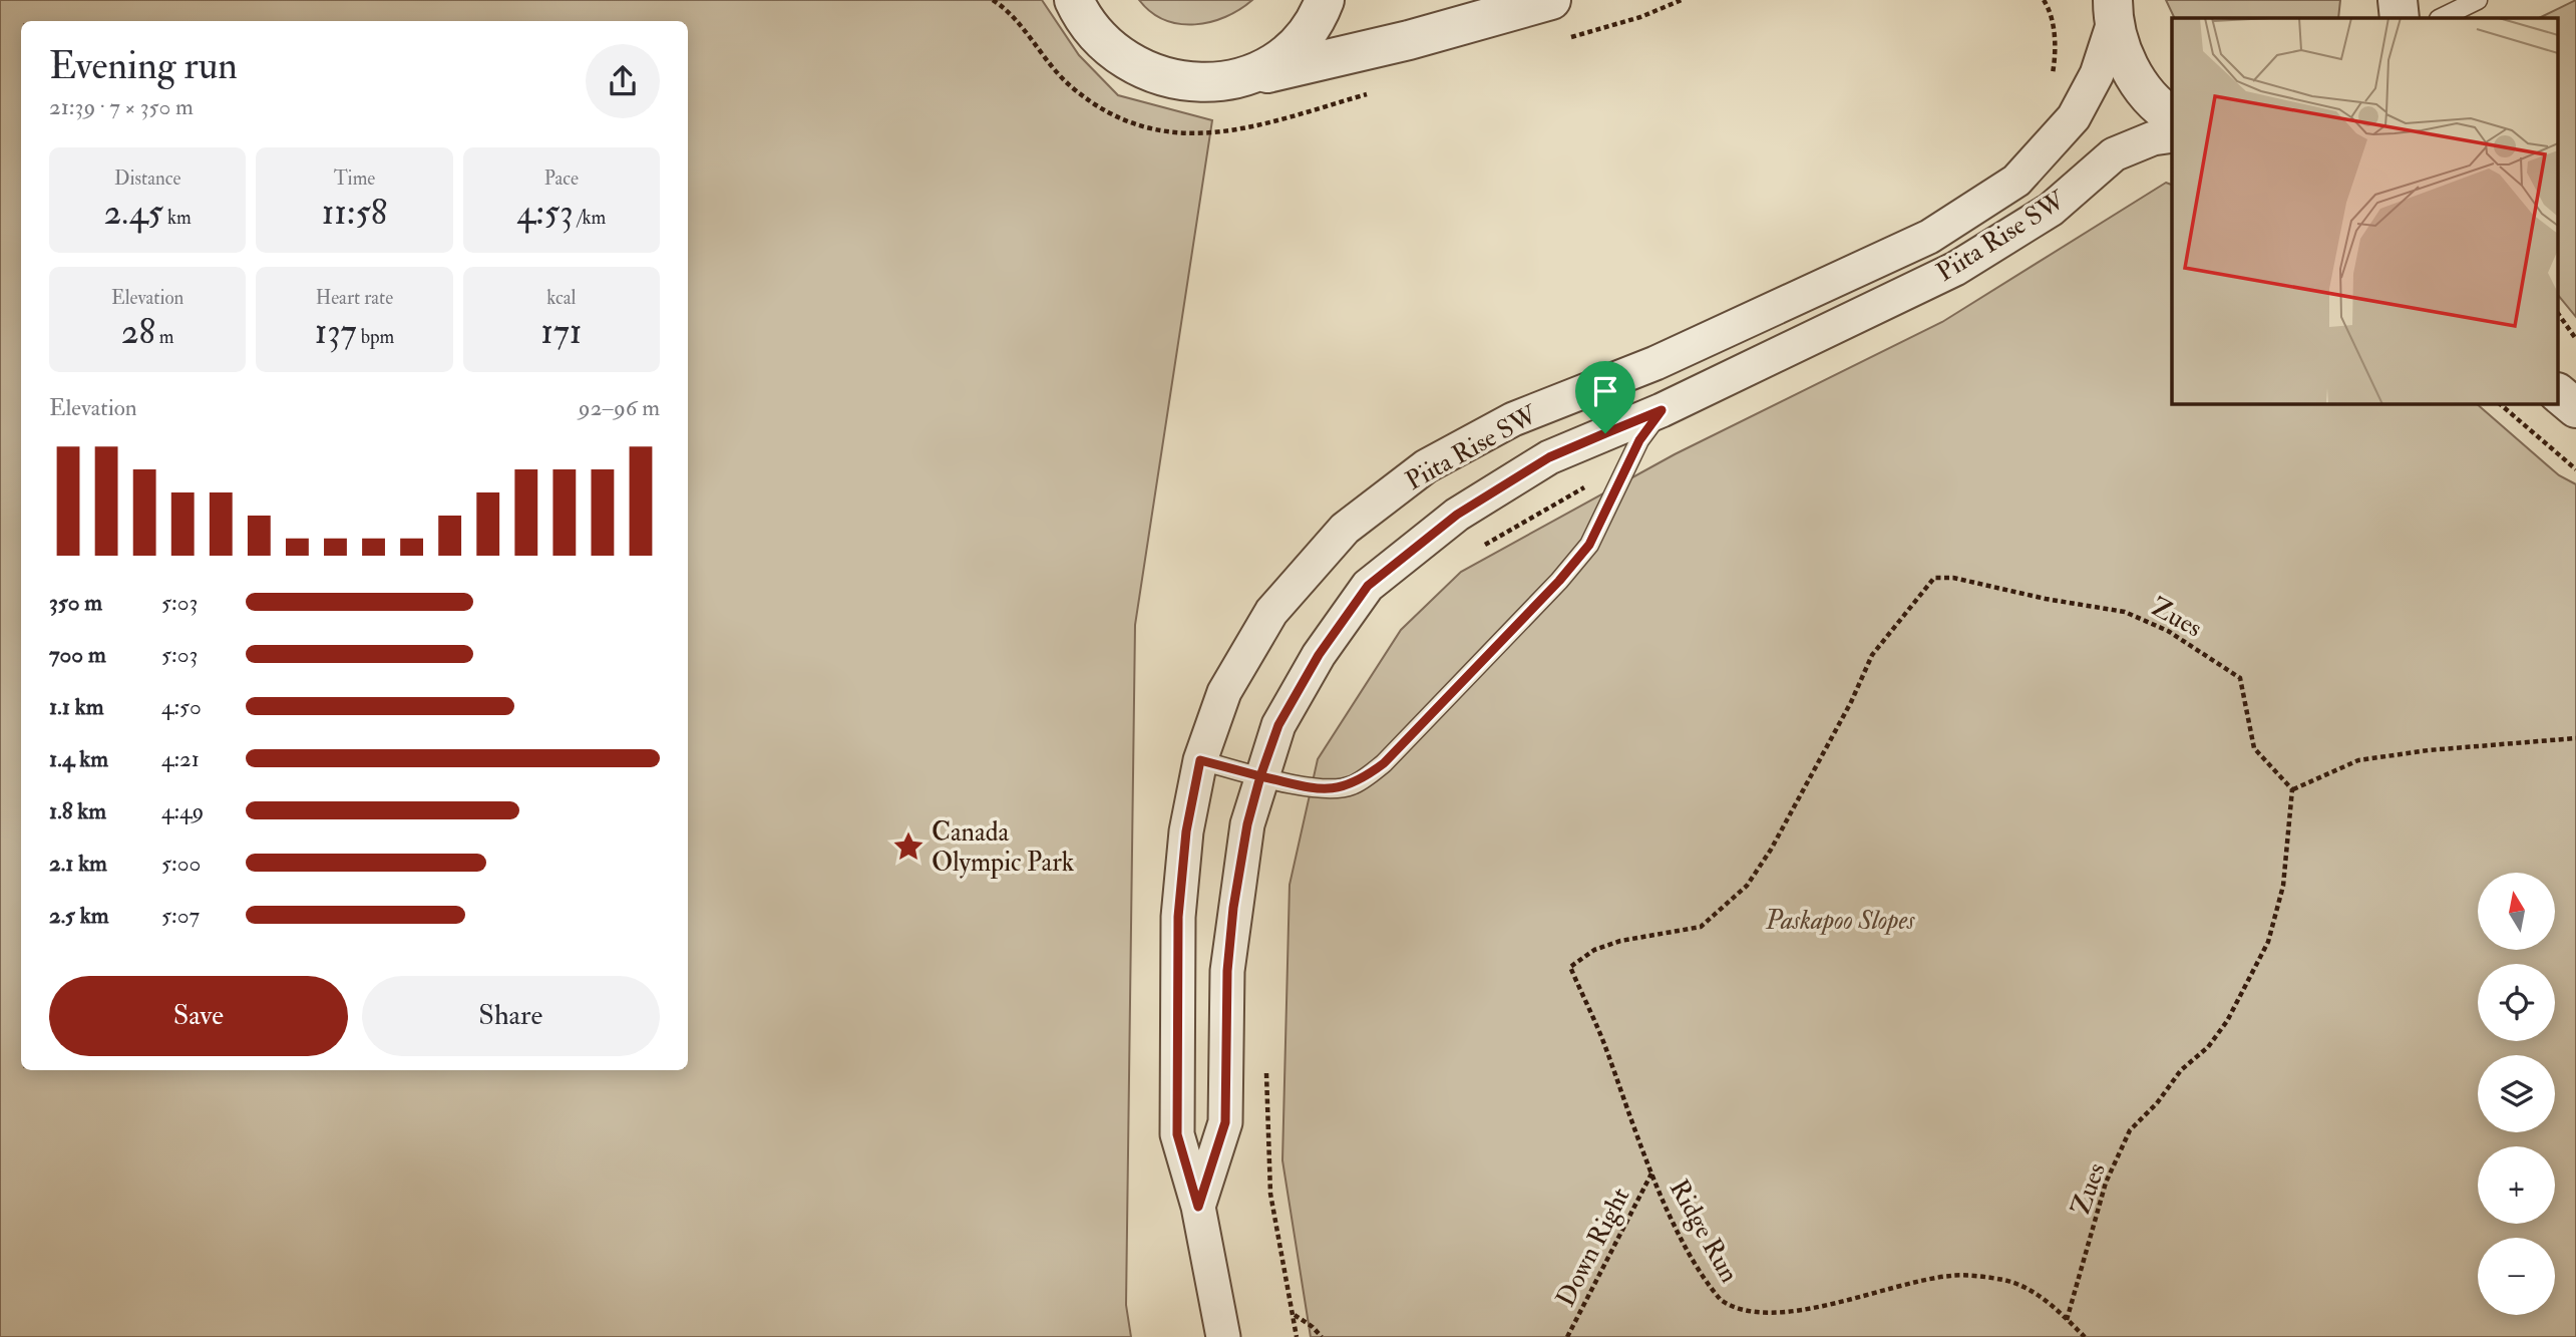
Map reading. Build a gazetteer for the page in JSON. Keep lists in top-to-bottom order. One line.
{"streets":{"street":["Piita Rise SW"],"path":["Zues","Ridge Run","Down Right"]},"crossings":[["Zues","Ridge Run"],["Ridge Run","Down Right"]],"parks":["Paskapoo Slopes"],"places":{"place":["Canada Olympic Park"]},"north":"top","page":{"heading":["Evening run","21:39 · 7 × 350 m"],"stats":[["Distance","2.45 km"],["Time","11:58"],["Pace","4:53 /km"],["Elevation","28 m"],["Heart rate","137 bpm"],["kcal","171"]],"chart":["Elevation","92–96 m"],"list":[{"name":"350 m","note":"5:03"},{"name":"700 m","note":"5:03"},{"name":"1.1 km","note":"4:50"},{"name":"1.4 km","note":"4:21"},{"name":"1.8 km","note":"4:49"},{"name":"2.1 km","note":"5:00"},{"name":"2.5 km","note":"5:07"}],"map_buttons":["+","−"],"buttons":["Save","Share"]}}
